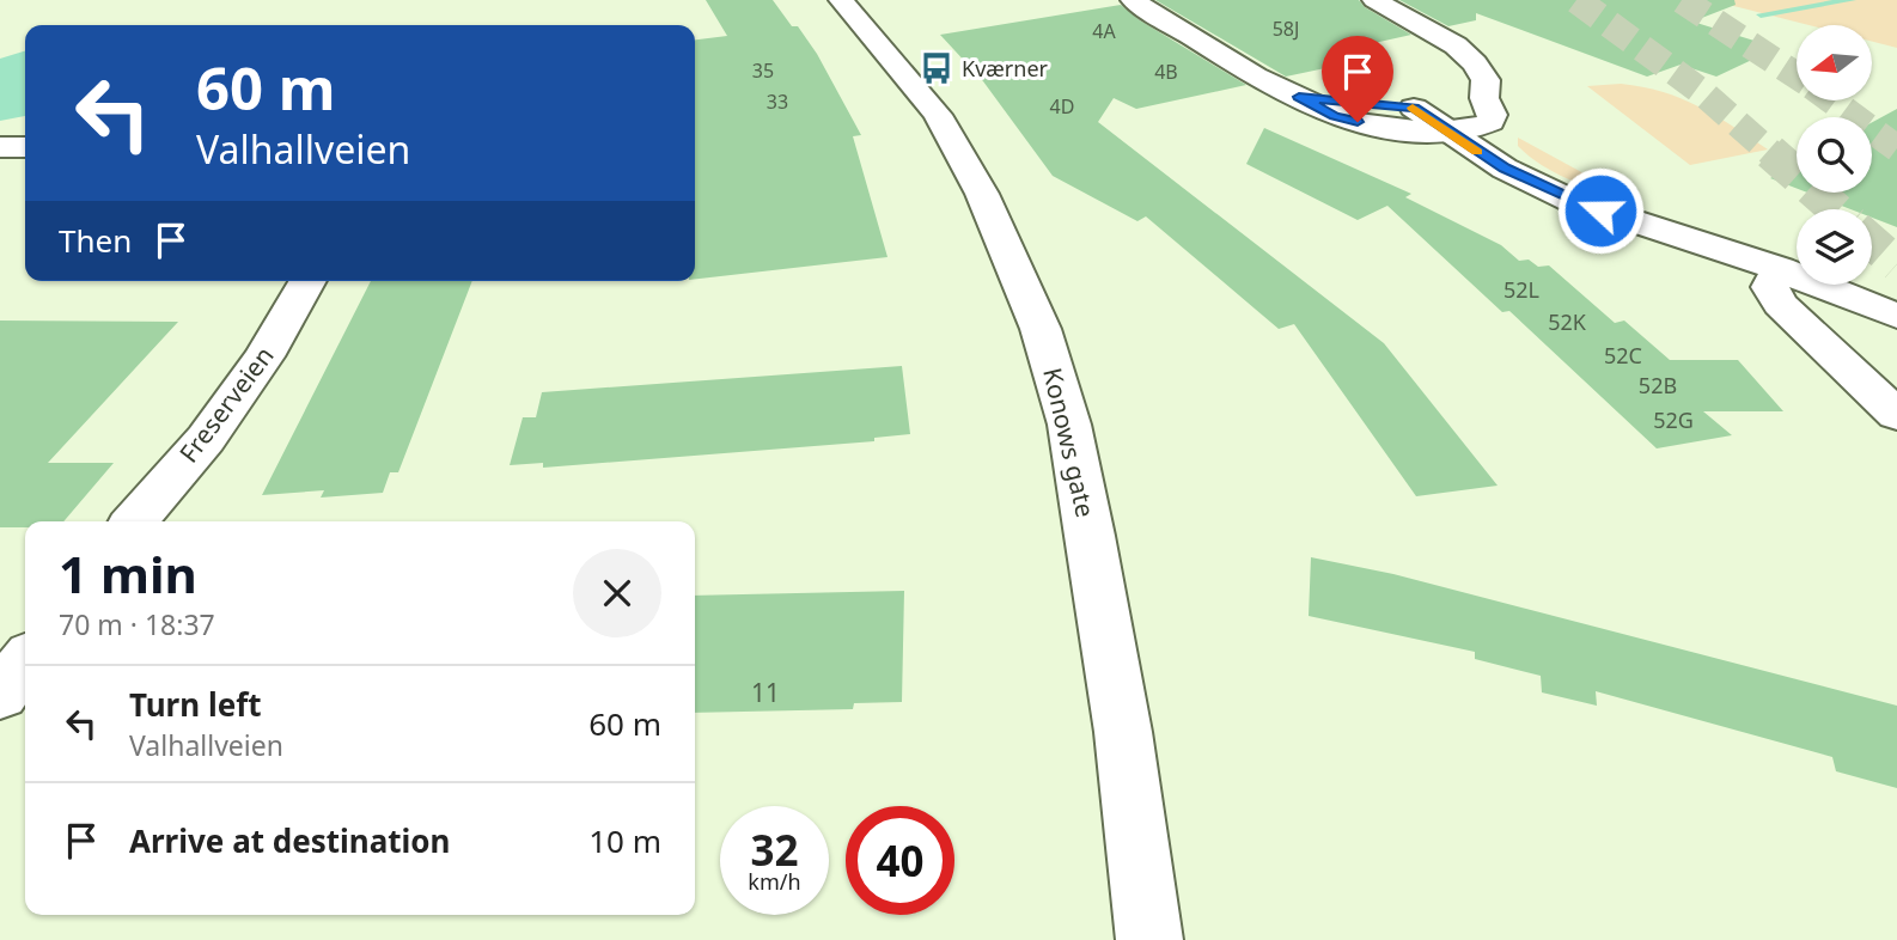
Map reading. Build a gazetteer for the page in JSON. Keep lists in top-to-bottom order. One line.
{"streets":{"main road":["Freserveien","Konows gate"]},"places":{"bus stop":["Kværner"]},"house_numbers":["58J","4A","35","4B","33","4D","52L","52K","52C","52B","52G","11"],"north":"left","page":{"turn":["60 m","Valhallveien"],"then":"Then","heading":["1 min","70 m · 18:37"],"list":[{"name":"Turn left","note":"Valhallveien","value":"60 m"},{"name":"Arrive at destination","value":"10 m"}],"speed":"32 km/h","limit":"40"}}
